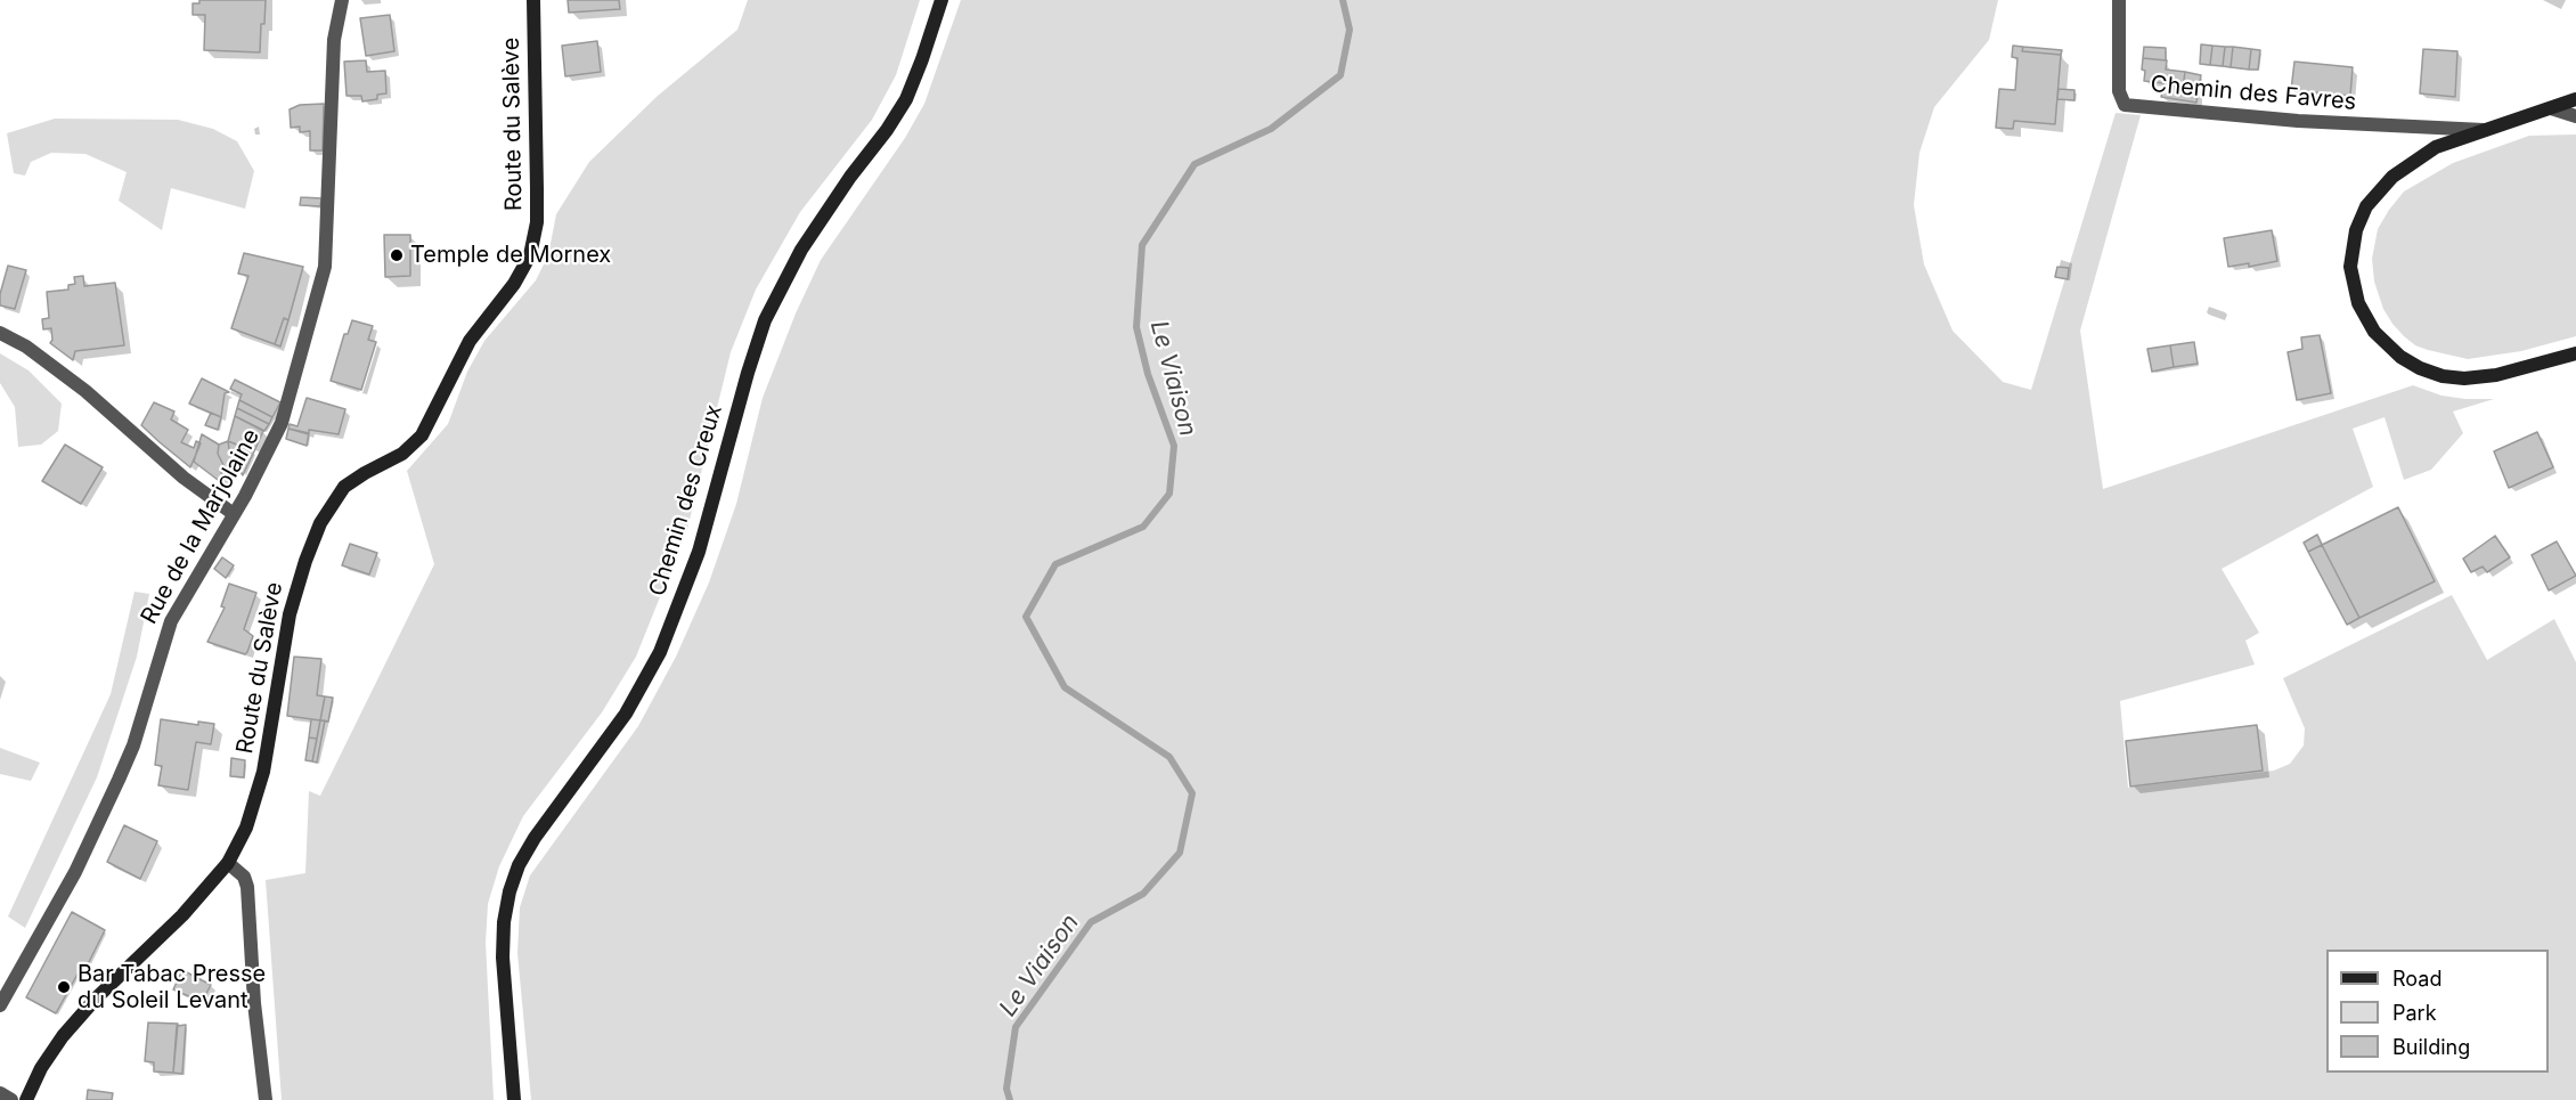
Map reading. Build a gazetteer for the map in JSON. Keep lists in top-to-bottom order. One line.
{"streets":{"street":["Chemin des Favres","Route du Salève","Chemin des Creux","Rue de la Marjolaine"]},"water":["Le Viaison"],"places":["Temple de Mornex","Bar Tabac Presse du Soleil Levant"],"legend":["Road","Park","Building"]}
